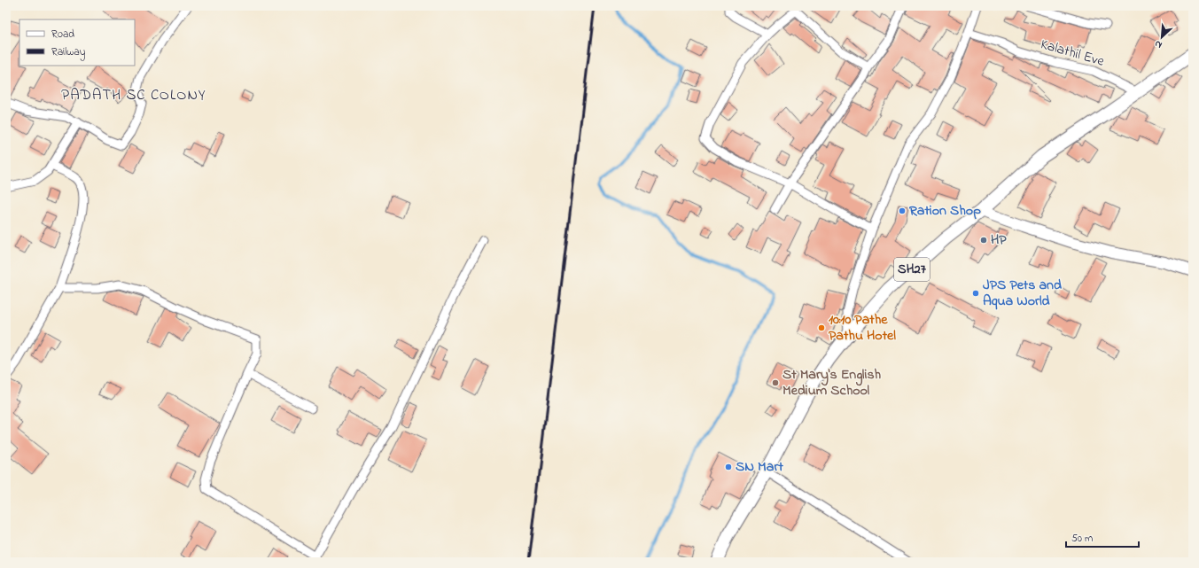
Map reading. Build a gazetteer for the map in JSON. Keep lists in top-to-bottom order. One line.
{"streets":{"main road":["SH27"],"street":["Kalathil Eve"]},"crossings":[["Kalathil Eve","SH27"]],"districts":["PADATH SC COLONY"],"places":["Ration Shop","HP","JPS Pets and Aqua World","10:10 Pathe Pathu Hotel","St Mary's English Medium School","SN Mart"],"legend":["Road","Railway"],"scale_bar":"50 m","north":"bottom left"}
